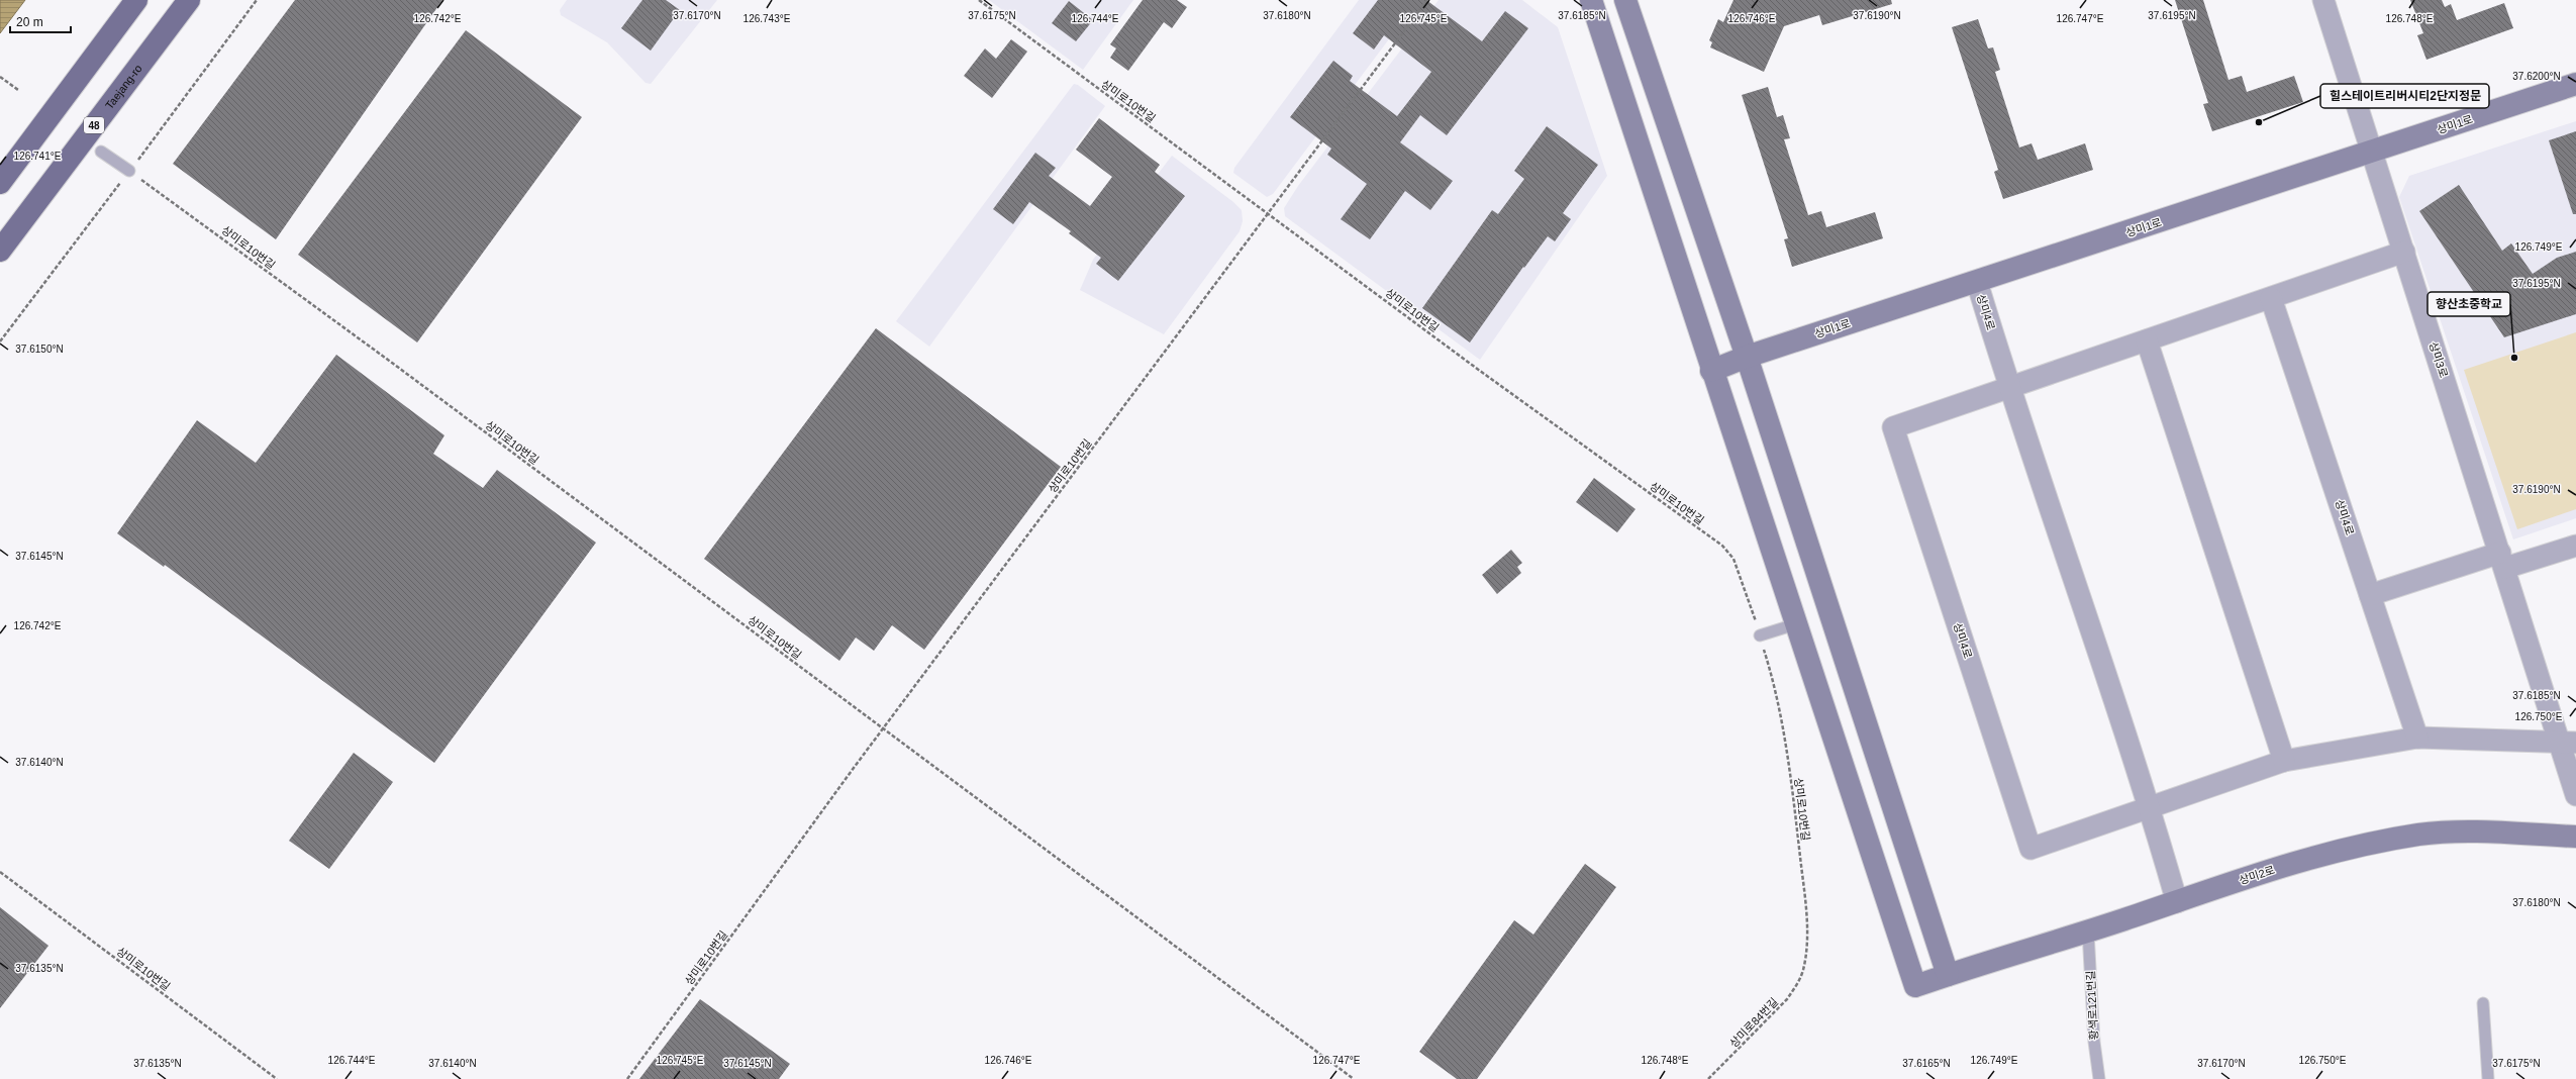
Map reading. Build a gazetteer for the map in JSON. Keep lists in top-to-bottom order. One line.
{"streets":{"main road":["Taejang-ro","48"],"street":["상미1로","상미4로","상미3로","상미2로"],"lane":["황색로121번길"],"path":["상미로10번길","상미로84번길"]},"crossings":[["상미로10번길","상미로84번길"],["상미1로","상미4로"],["상미1로","상미3로"],["상미4로","상미3로"],["상미4로","상미2로"],["상미2로","황색로121번길"]],"places":["힐스테이트리버시티2단지정문","향산초중학교"],"scale_bar":"20 m","coordinates":["37.6170°N","37.6180°N","37.6185°N","37.6190°N","37.6195°N","37.6175°N","126.742°E","126.743°E","126.744°E","126.745°E","126.746°E","126.747°E","126.748°E","37.6200°N","126.741°E","126.749°E","37.6150°N","37.6145°N","126.750°E","37.6140°N","37.6135°N","37.6165°N"]}
